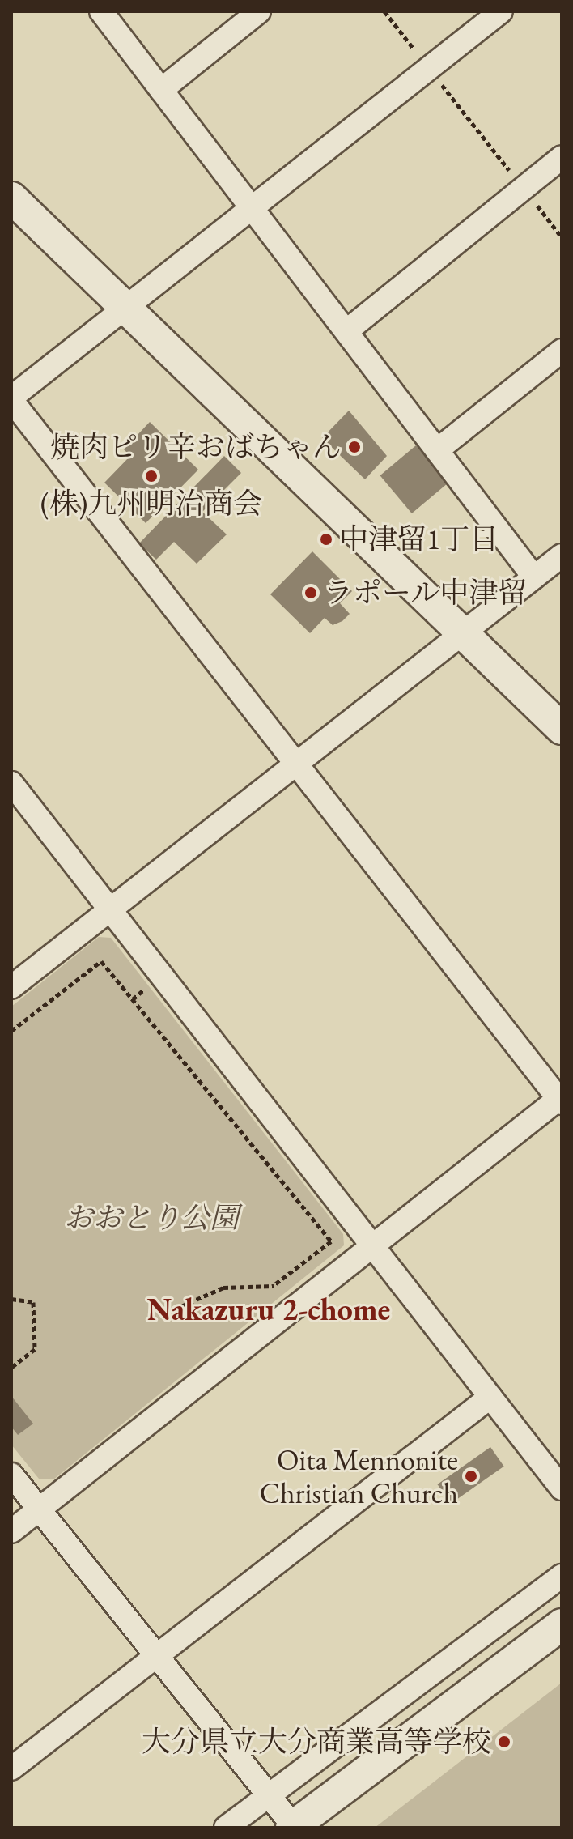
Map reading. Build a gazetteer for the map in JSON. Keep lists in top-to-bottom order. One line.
{"districts":["Nakazuru 2-chome"],"parks":["おおとり公園"],"places":["焼肉ピリ辛おばちゃん","(株)九州明治商会","中津留1丁目","ラポール中津留","Oita Mennonite Christian Church","大分県立大分商業高等学校"]}
